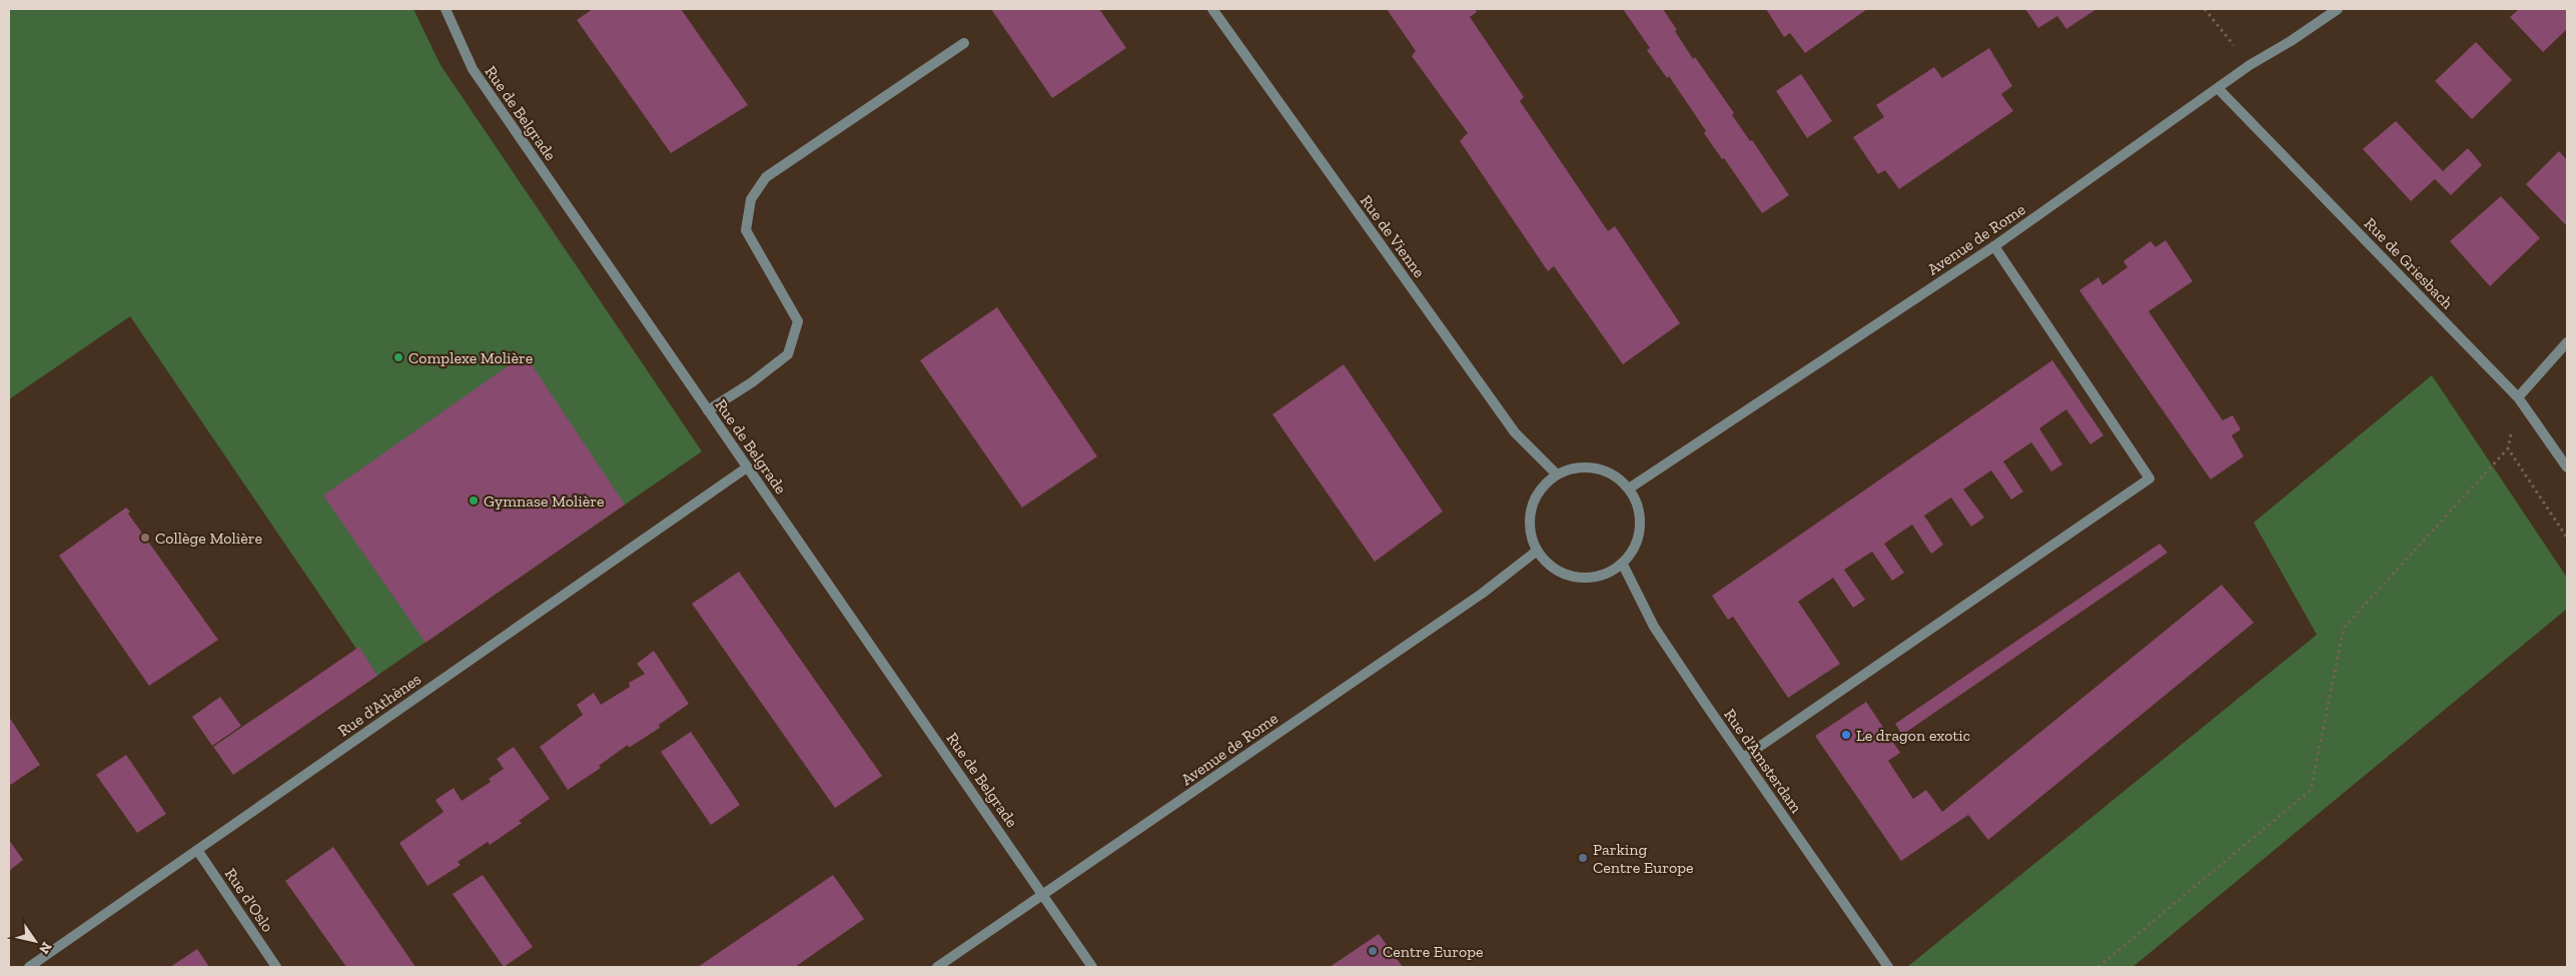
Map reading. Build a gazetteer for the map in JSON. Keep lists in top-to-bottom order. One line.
{"streets":{"street":["Rue de Belgrade","Rue de Vienne","Avenue de Rome","Rue de Griesbach","Rue d'Athènes","Rue d'Amsterdam","Rue d'Oslo"]},"crossings":[["Rue de Belgrade","Avenue de Rome"],["Rue de Belgrade","Rue d'Athènes"],["Rue de Vienne","Avenue de Rome"],["Rue de Vienne","Rue d'Amsterdam"],["Avenue de Rome","Rue de Griesbach"],["Avenue de Rome","Rue d'Amsterdam"],["Rue d'Athènes","Rue d'Oslo"]],"places":["Complexe Molière","Gymnase Molière","Collège Molière","Le dragon exotic","Parking Centre Europe","Centre Europe"],"north":"bottom right"}
